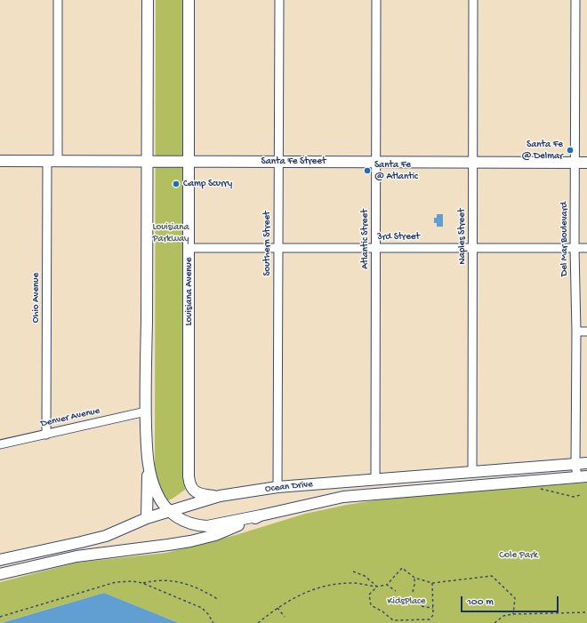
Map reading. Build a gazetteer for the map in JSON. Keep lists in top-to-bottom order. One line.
{"streets":{"main road":["Santa Fe Street","Louisiana Avenue","Ocean Drive"],"street":["Naples Street","3rd Street","Atlantic Street","Del Mar Boulevard","Southern Street","Ohio Avenue","Denver Avenue"]},"crossings":[["Santa Fe Street","Naples Street"],["Santa Fe Street","Atlantic Street"],["Santa Fe Street","Del Mar Boulevard"],["Santa Fe Street","Southern Street"],["Santa Fe Street","Louisiana Avenue"],["Santa Fe Street","Ohio Avenue"],["Naples Street","3rd Street"],["Naples Street","Ocean Drive"],["3rd Street","Atlantic Street"],["3rd Street","Del Mar Boulevard"],["3rd Street","Southern Street"],["3rd Street","Louisiana Avenue"],["Atlantic Street","Ocean Drive"],["Del Mar Boulevard","Ocean Drive"],["Southern Street","Ocean Drive"],["Louisiana Avenue","Ocean Drive"],["Ohio Avenue","Denver Avenue"]],"parks":["Louisiana Parkway","Cole Park","KidsPlace"],"places":["Santa Fe @ Delmar","Santa Fe @ Atlantic","Camp Scurry"],"scale_bar":"100 m"}
